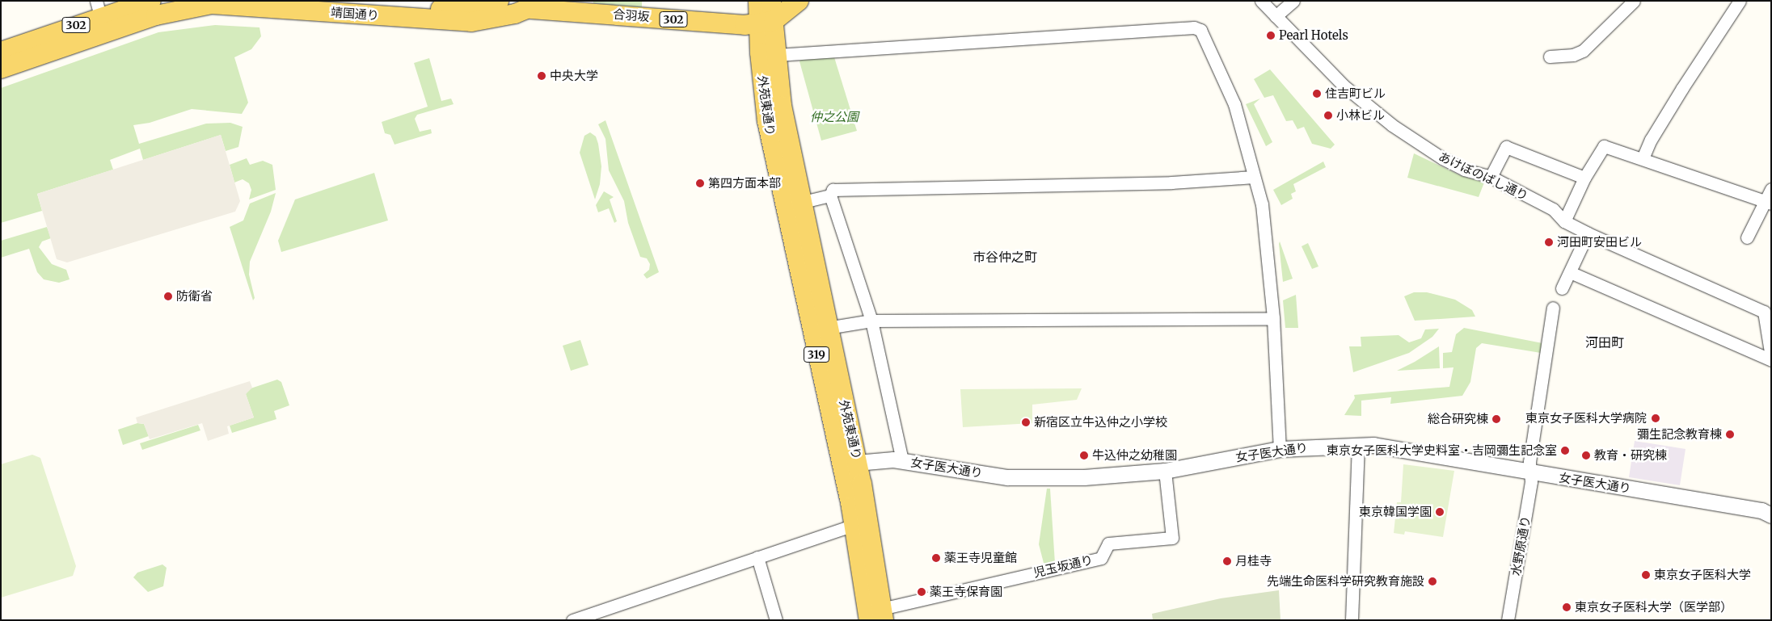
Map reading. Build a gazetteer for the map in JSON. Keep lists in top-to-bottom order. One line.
{"streets":{"main road":["靖国通り","合羽坂","302","外苑東通り","319"],"street":["あけぼのばし通り","女子医大通り","水野原通り","児玉坂通り"]},"crossings":[["靖国通り","合羽坂"],["合羽坂","外苑東通り"],["外苑東通り","女子医大通り"],["外苑東通り","児玉坂通り"],["女子医大通り","水野原通り"],["女子医大通り","児玉坂通り"]],"districts":["市谷仲之町","河田町"],"parks":["仲之公園"],"places":["Pearl Hotels","中央大学","住吉町ビル","小林ビル","第四方面本部","河田町安田ビル","防衛省","東京女子医科大学病院","総合研究棟","新宿区立牛込仲之小学校","彌生記念教育棟","東京女子医科大学史料室・吉岡彌生記念室","牛込仲之幼稚園","教育・研究棟","東京韓国学園","薬王寺児童館","月桂寺","東京女子医科大学","先端生命医科学研究教育施設","薬王寺保育園","東京女子医科大学（医学部）"]}
